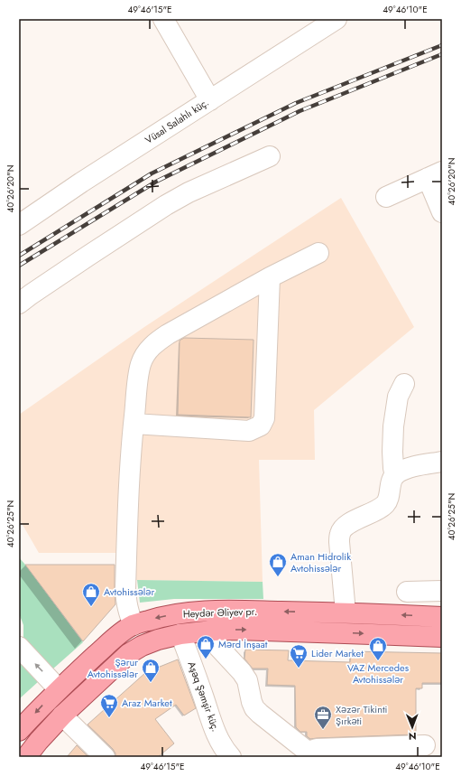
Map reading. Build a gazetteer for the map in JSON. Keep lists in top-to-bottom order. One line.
{"streets":{"main road":["Heydər Əliyev pr."],"street":["Vüsal Salahlı küç.","Aşəq Şəmşir küç."]},"crossings":[["Heydər Əliyev pr.","Aşəq Şəmşir küç."]],"places":{"shop":["Aman Hidrolik Avtohissələr","Avtohissələr","Mərd İnşaat","VAZ Mercedes Avtohissələr","Şərur Avtohissələr"],"supermarket":["Lider Market","Araz Market"],"office":["Xəzər Tikinti Şırkəti"]},"north":"bottom","coordinates":["49°46'15\"E","49°46'10\"E","40°26'20\"N","40°26'25\"N"]}
